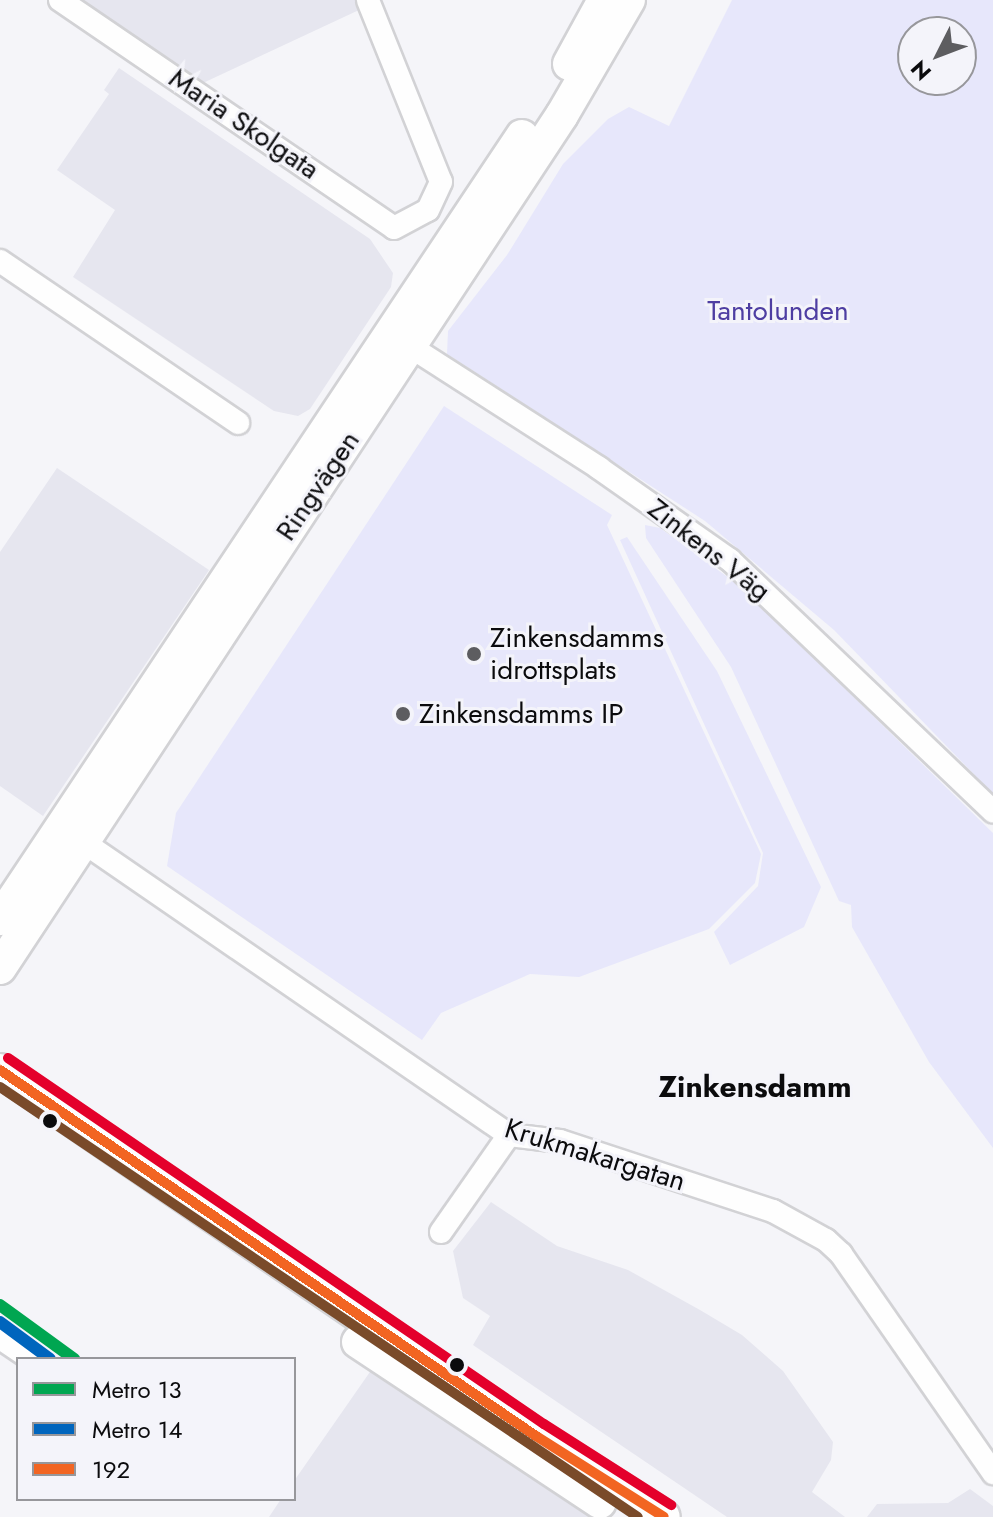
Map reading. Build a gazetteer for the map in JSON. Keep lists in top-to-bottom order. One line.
{"streets":{"main road":["Ringvägen"],"street":["Maria Skolgata","Zinkens Väg","Krukmakargatan"]},"crossings":[["Ringvägen","Zinkens Väg"],["Ringvägen","Krukmakargatan"]],"districts":["Zinkensdamm"],"parks":["Tantolunden"],"places":["Zinkensdamms idrottsplats","Zinkensdamms IP"],"lines":["transit line 192","metro line 13","metro line 14"],"legend":["Metro 13","Metro 14","192"],"north":"bottom left"}
